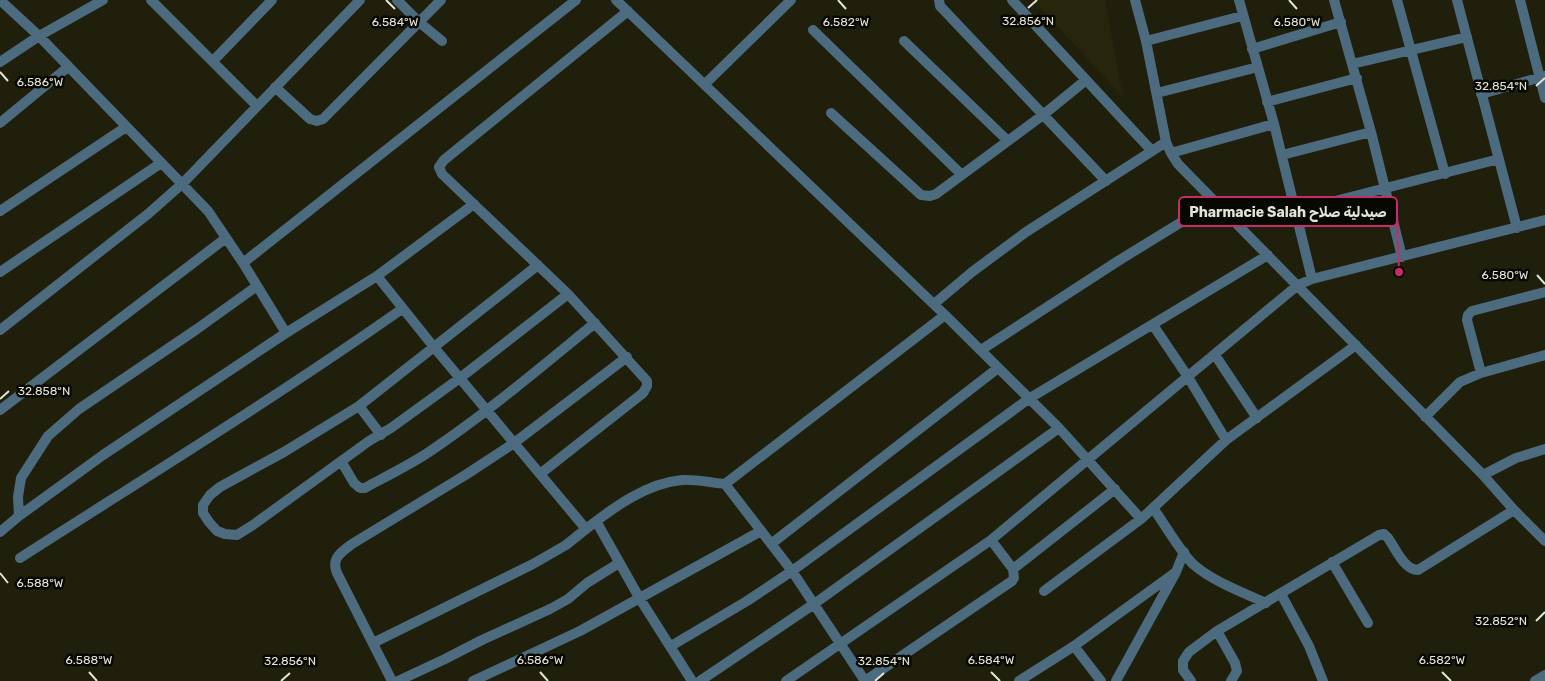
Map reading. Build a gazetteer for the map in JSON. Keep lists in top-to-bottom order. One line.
{"places":["Pharmacie Salah صيدلية صلاح"],"coordinates":["32.856°N","6.580°W","6.584°W","6.582°W","6.586°W","32.854°N","32.858°N","6.588°W","32.852°N"]}
